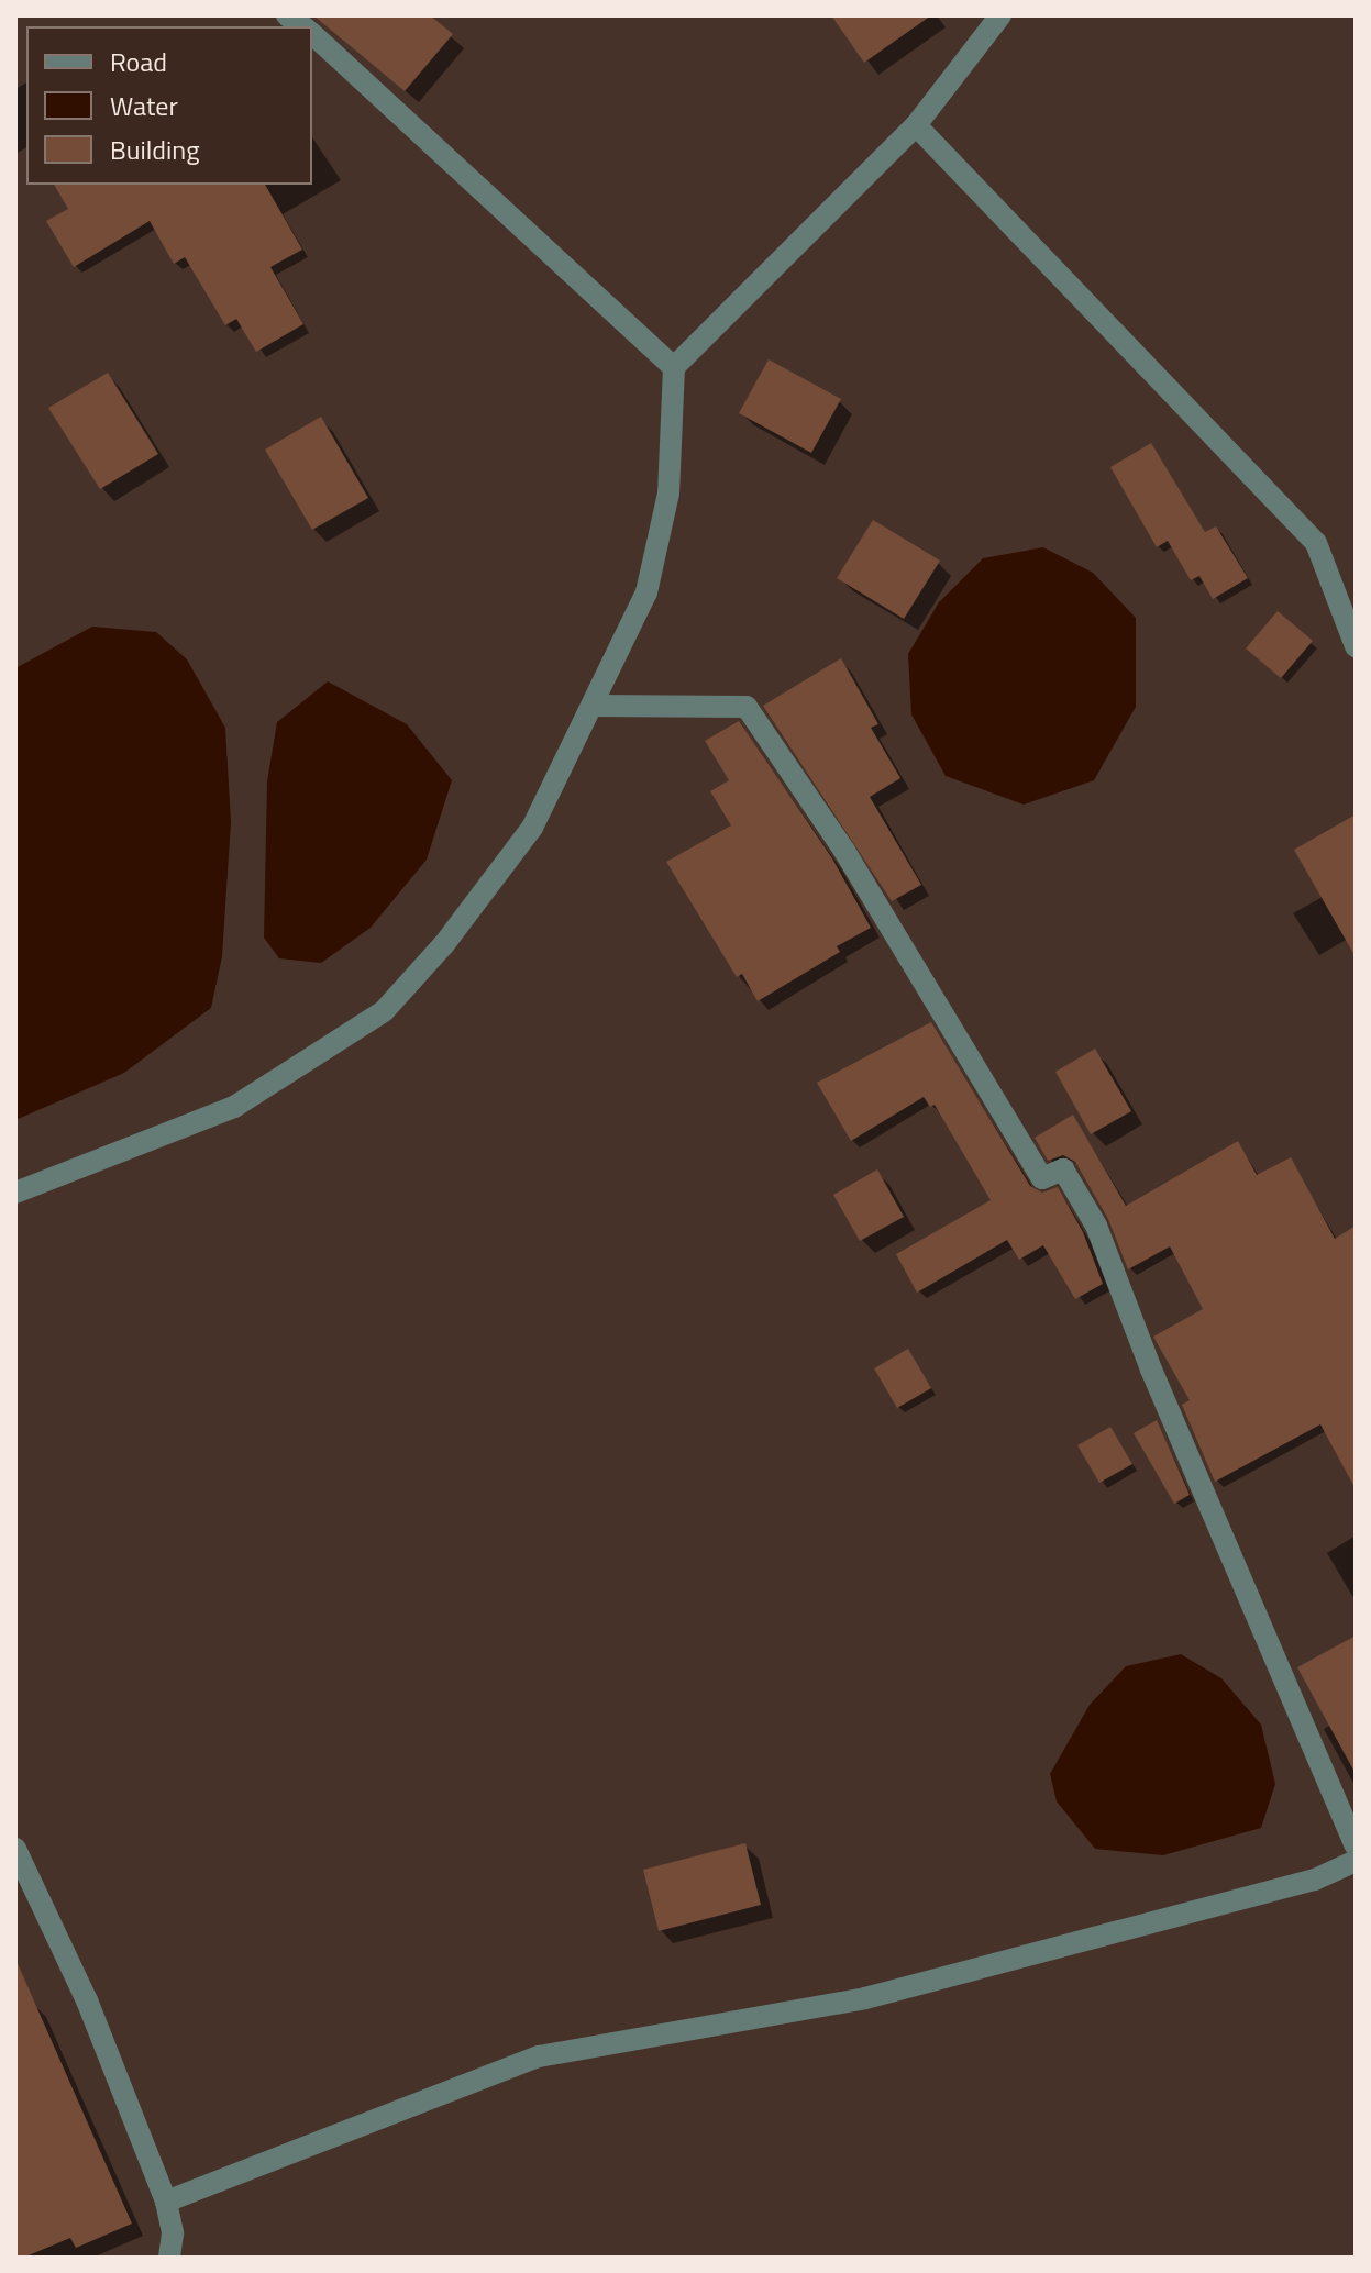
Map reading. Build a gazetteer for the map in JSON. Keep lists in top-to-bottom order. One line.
{"legend":["Road","Water","Building"]}
